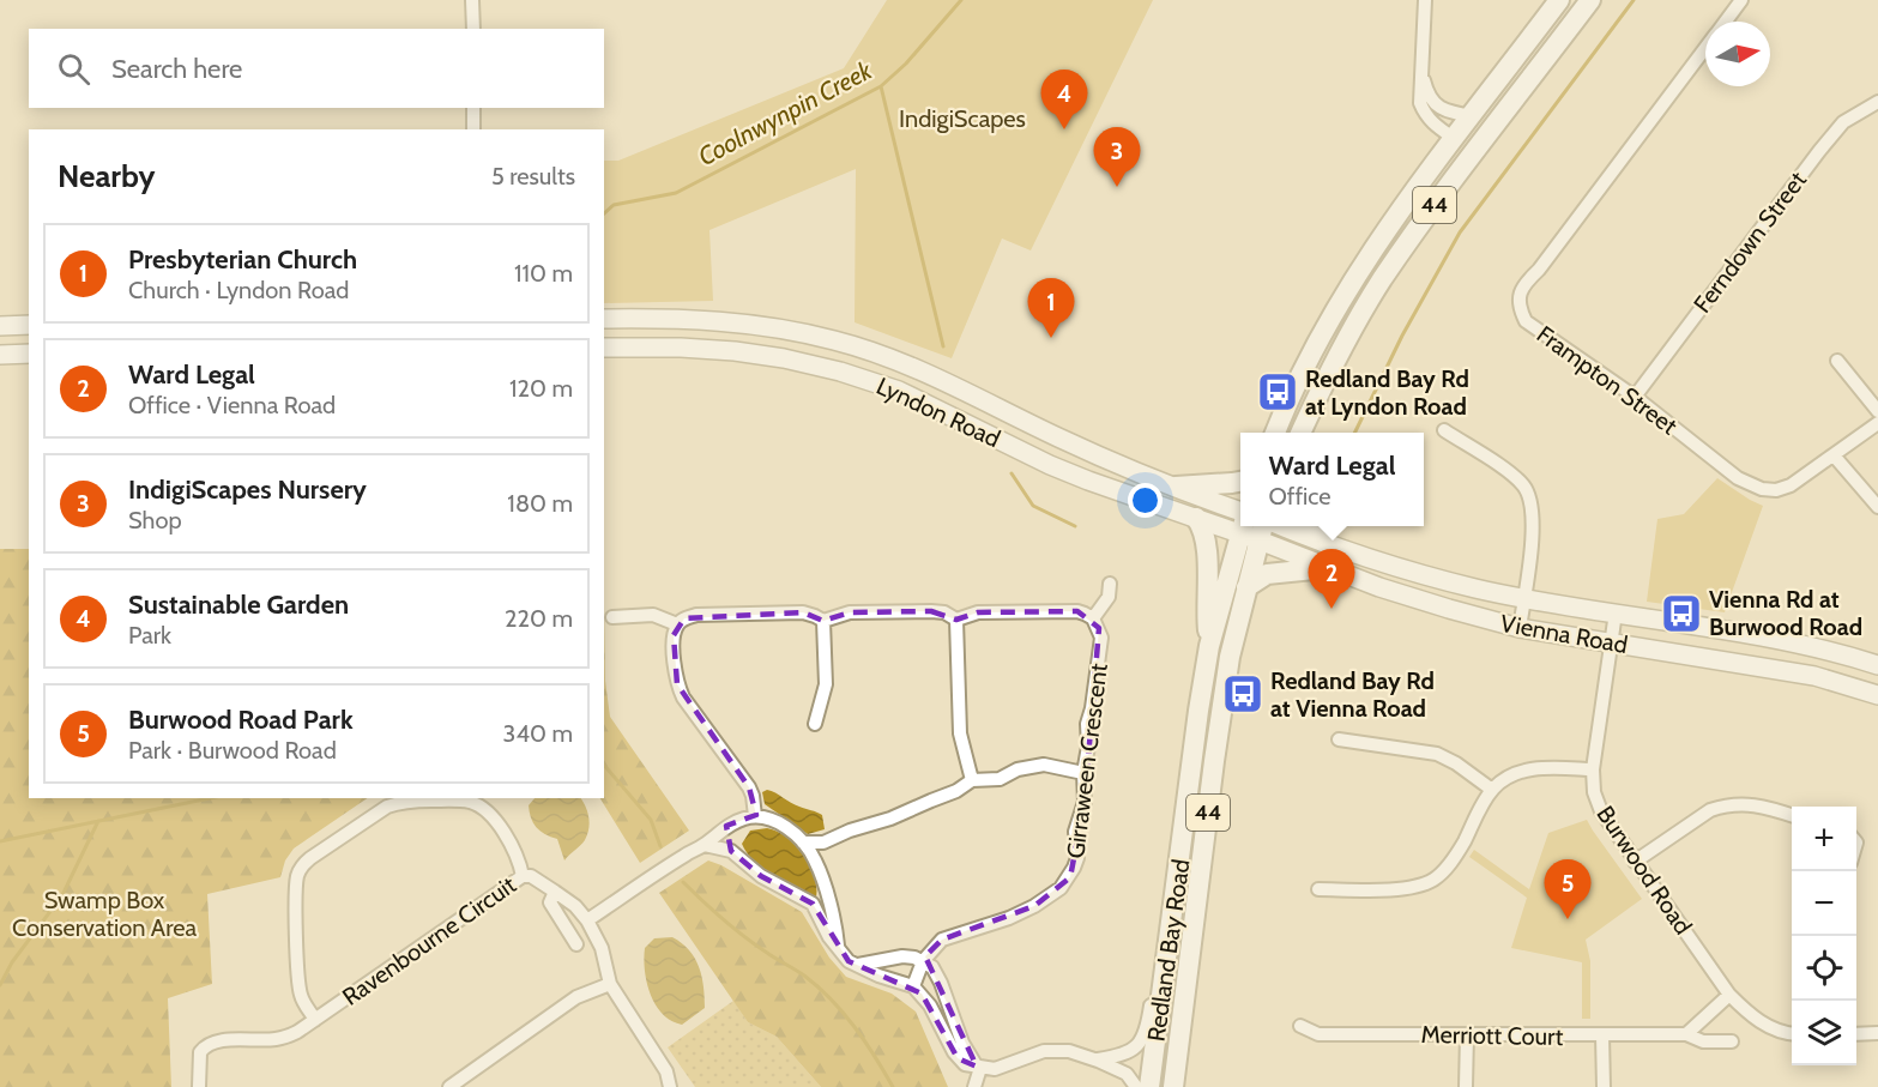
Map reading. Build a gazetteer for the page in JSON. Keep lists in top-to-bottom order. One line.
{"streets":{"main road":["44","Lyndon Road","Vienna Road","Redland Bay Road"],"street":["Ferndown Street","Frampton Street","Girraween Crescent","Burwood Road","Ravenbourne Circuit","Merriott Court"]},"crossings":[["Ferndown Street","Frampton Street"],["Vienna Road","Burwood Road"],["Vienna Road","Redland Bay Road"]],"water":["Coolnwynpin Creek"],"parks":["IndigiScapes","Swamp Box Conservation Area"],"places":{"bus stop":["Redland Bay Rd at Lyndon Road","Vienna Rd at Burwood Road","Redland Bay Rd at Vienna Road"]},"north":"right","page":{"search":"Search here","pins":["4","3","1","2","5"],"heading":["Nearby","5 results"],"list":[{"mark":"1","name":"Presbyterian Church","note":"Church · Lyndon Road","value":"110 m"},{"mark":"2","name":"Ward Legal","note":"Office · Vienna Road","value":"120 m"},{"mark":"3","name":"IndigiScapes Nursery","note":"Shop","value":"180 m"},{"mark":"4","name":"Sustainable Garden","note":"Park","value":"220 m"},{"mark":"5","name":"Burwood Road Park","note":"Park · Burwood Road","value":"340 m"}],"popup":["Ward Legal","Office"],"map_buttons":["+","−"]}}
